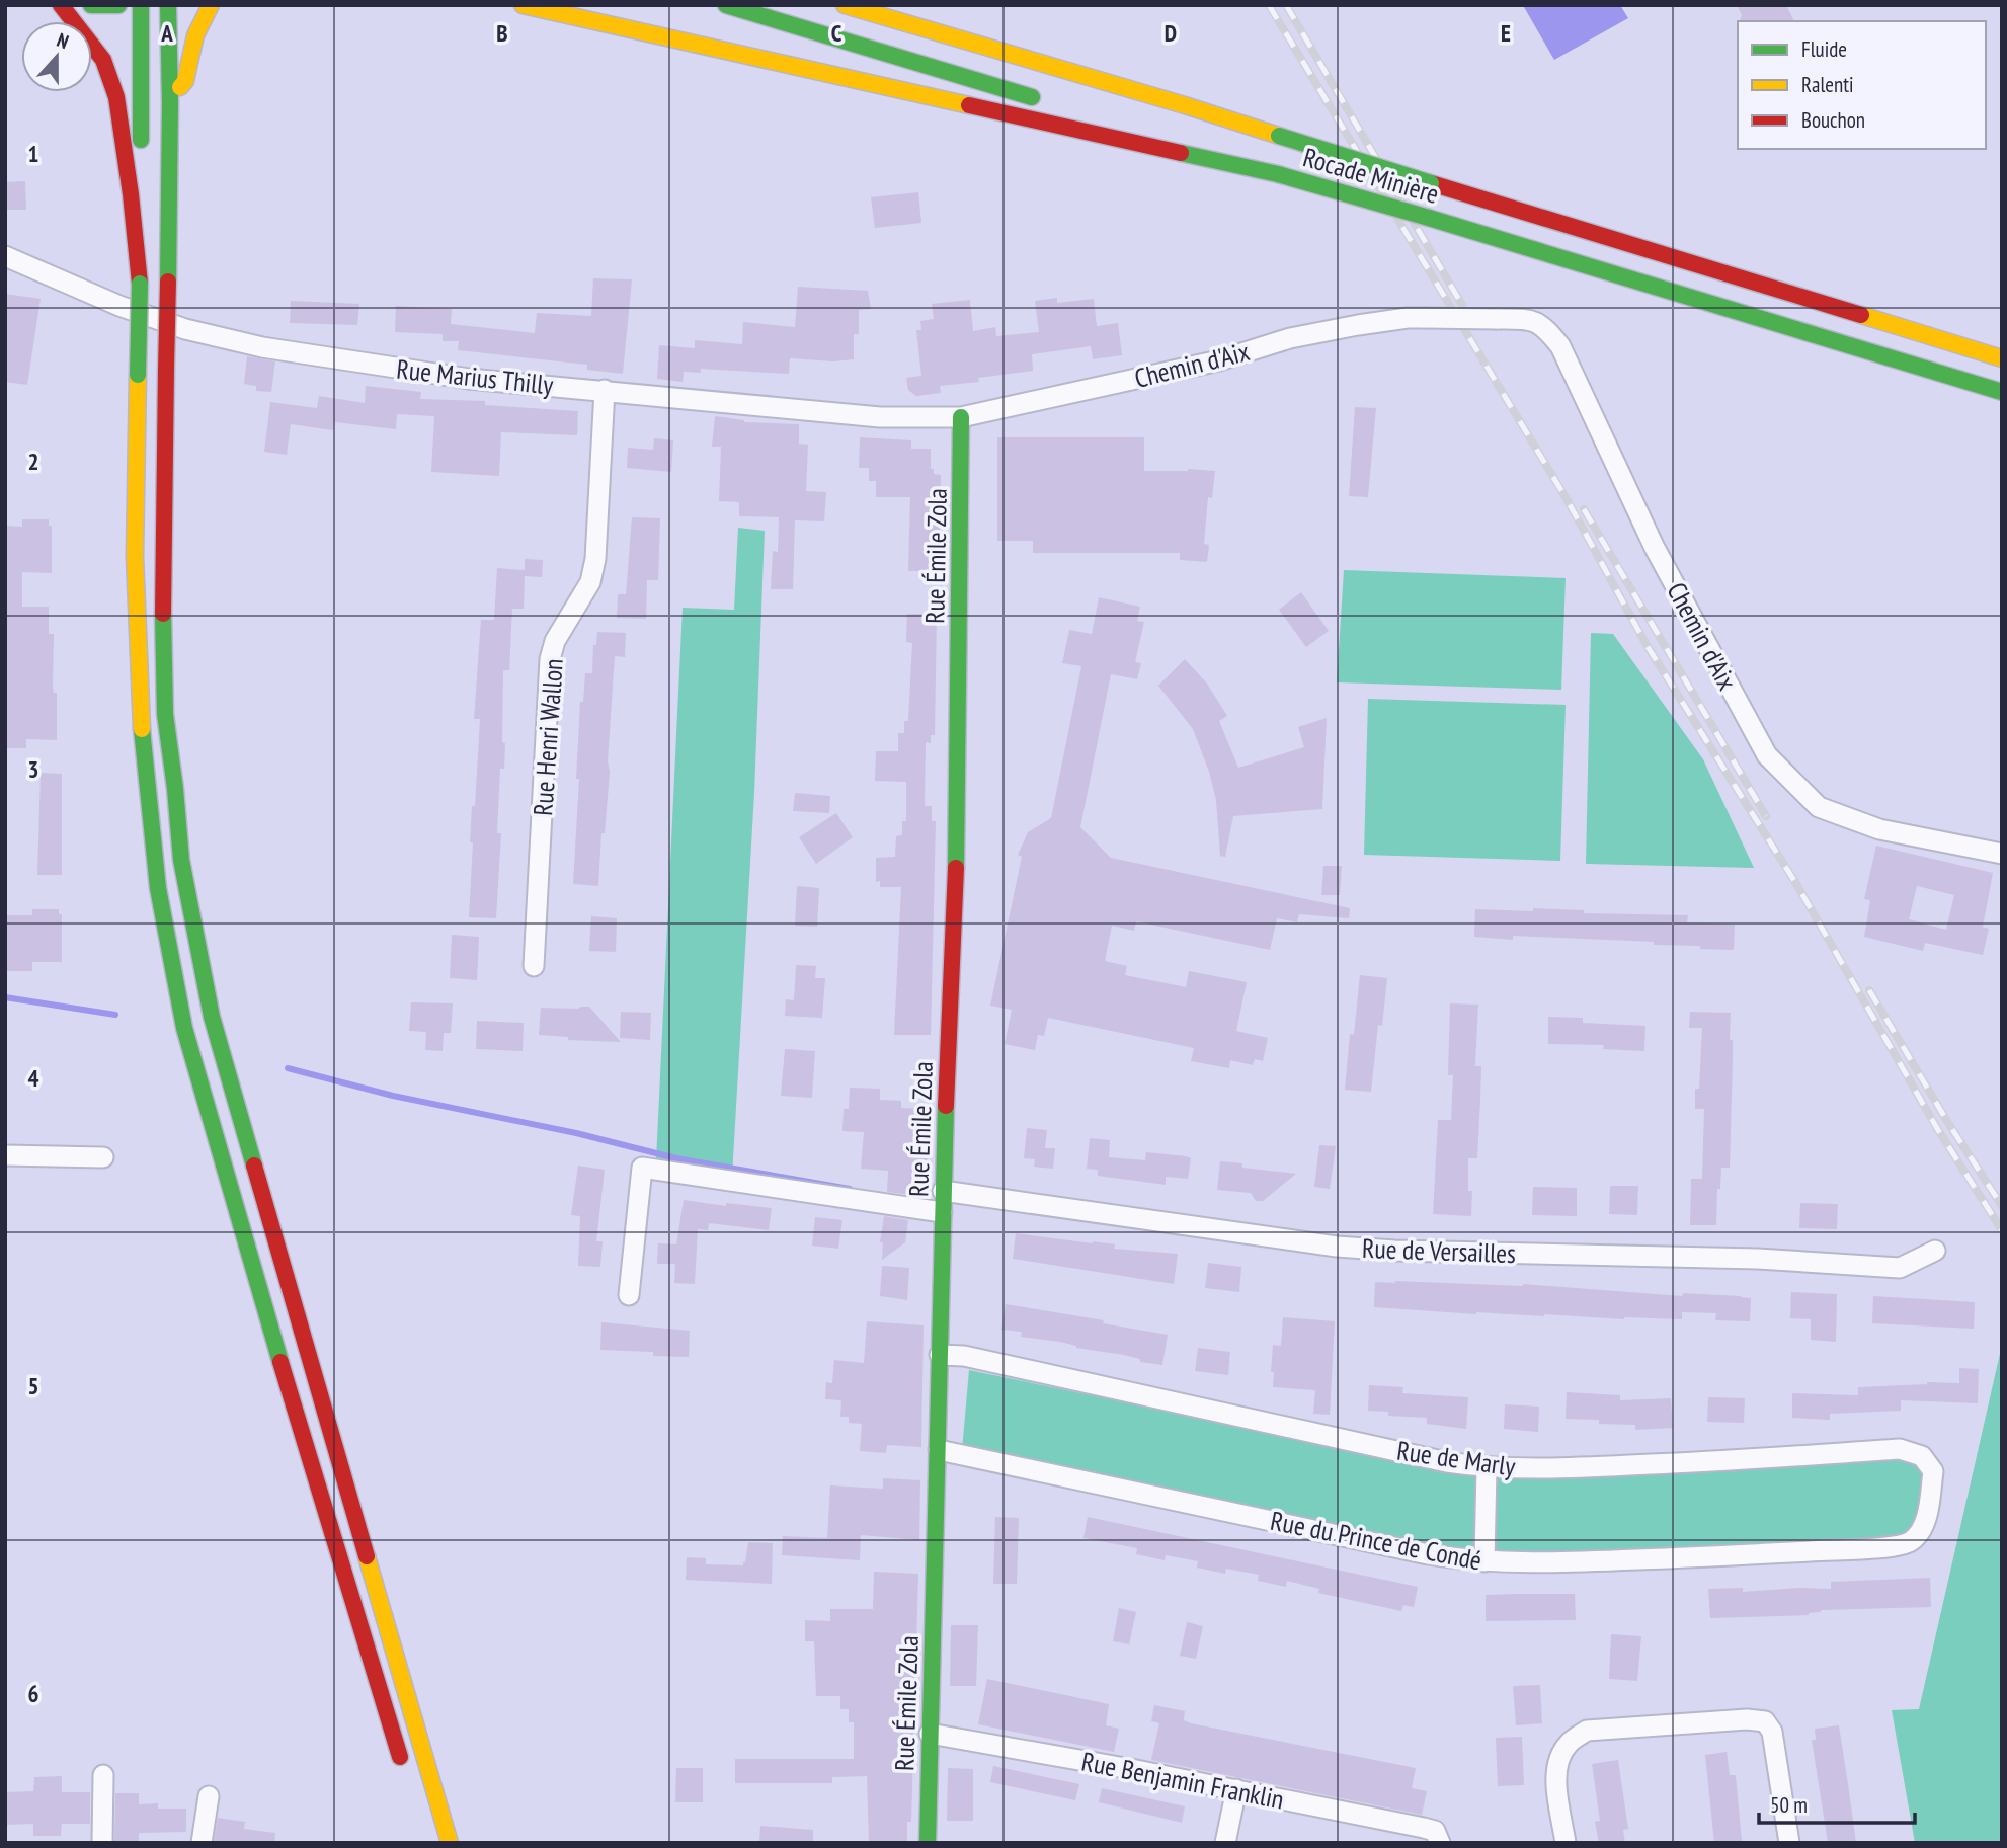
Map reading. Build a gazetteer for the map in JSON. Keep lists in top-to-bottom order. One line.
{"streets":{"main road":["Rocade Minière","Rue Émile Zola"],"street":["Chemin d'Aix","Rue Marius Thilly","Rue Henri Wallon","Rue de Versailles","Rue de Marly","Rue du Prince de Condé","Rue Benjamin Franklin"]},"crossings":[["Chemin d'Aix","Rue Marius Thilly"],["Chemin d'Aix","Rue Émile Zola"],["Rue Marius Thilly","Rue Émile Zola"],["Rue Marius Thilly","Rue Henri Wallon"],["Rue Émile Zola","Rue de Versailles"],["Rue Émile Zola","Rue de Marly"],["Rue Émile Zola","Rue du Prince de Condé"],["Rue Émile Zola","Rue Benjamin Franklin"],["Rue de Marly","Rue du Prince de Condé"]],"legend":["Fluide","Ralenti","Bouchon"],"scale_bar":"50 m","north":"top","grid":{"columns":["A","B","C","D","E"],"rows":["1","2","3","4","5","6"]}}
